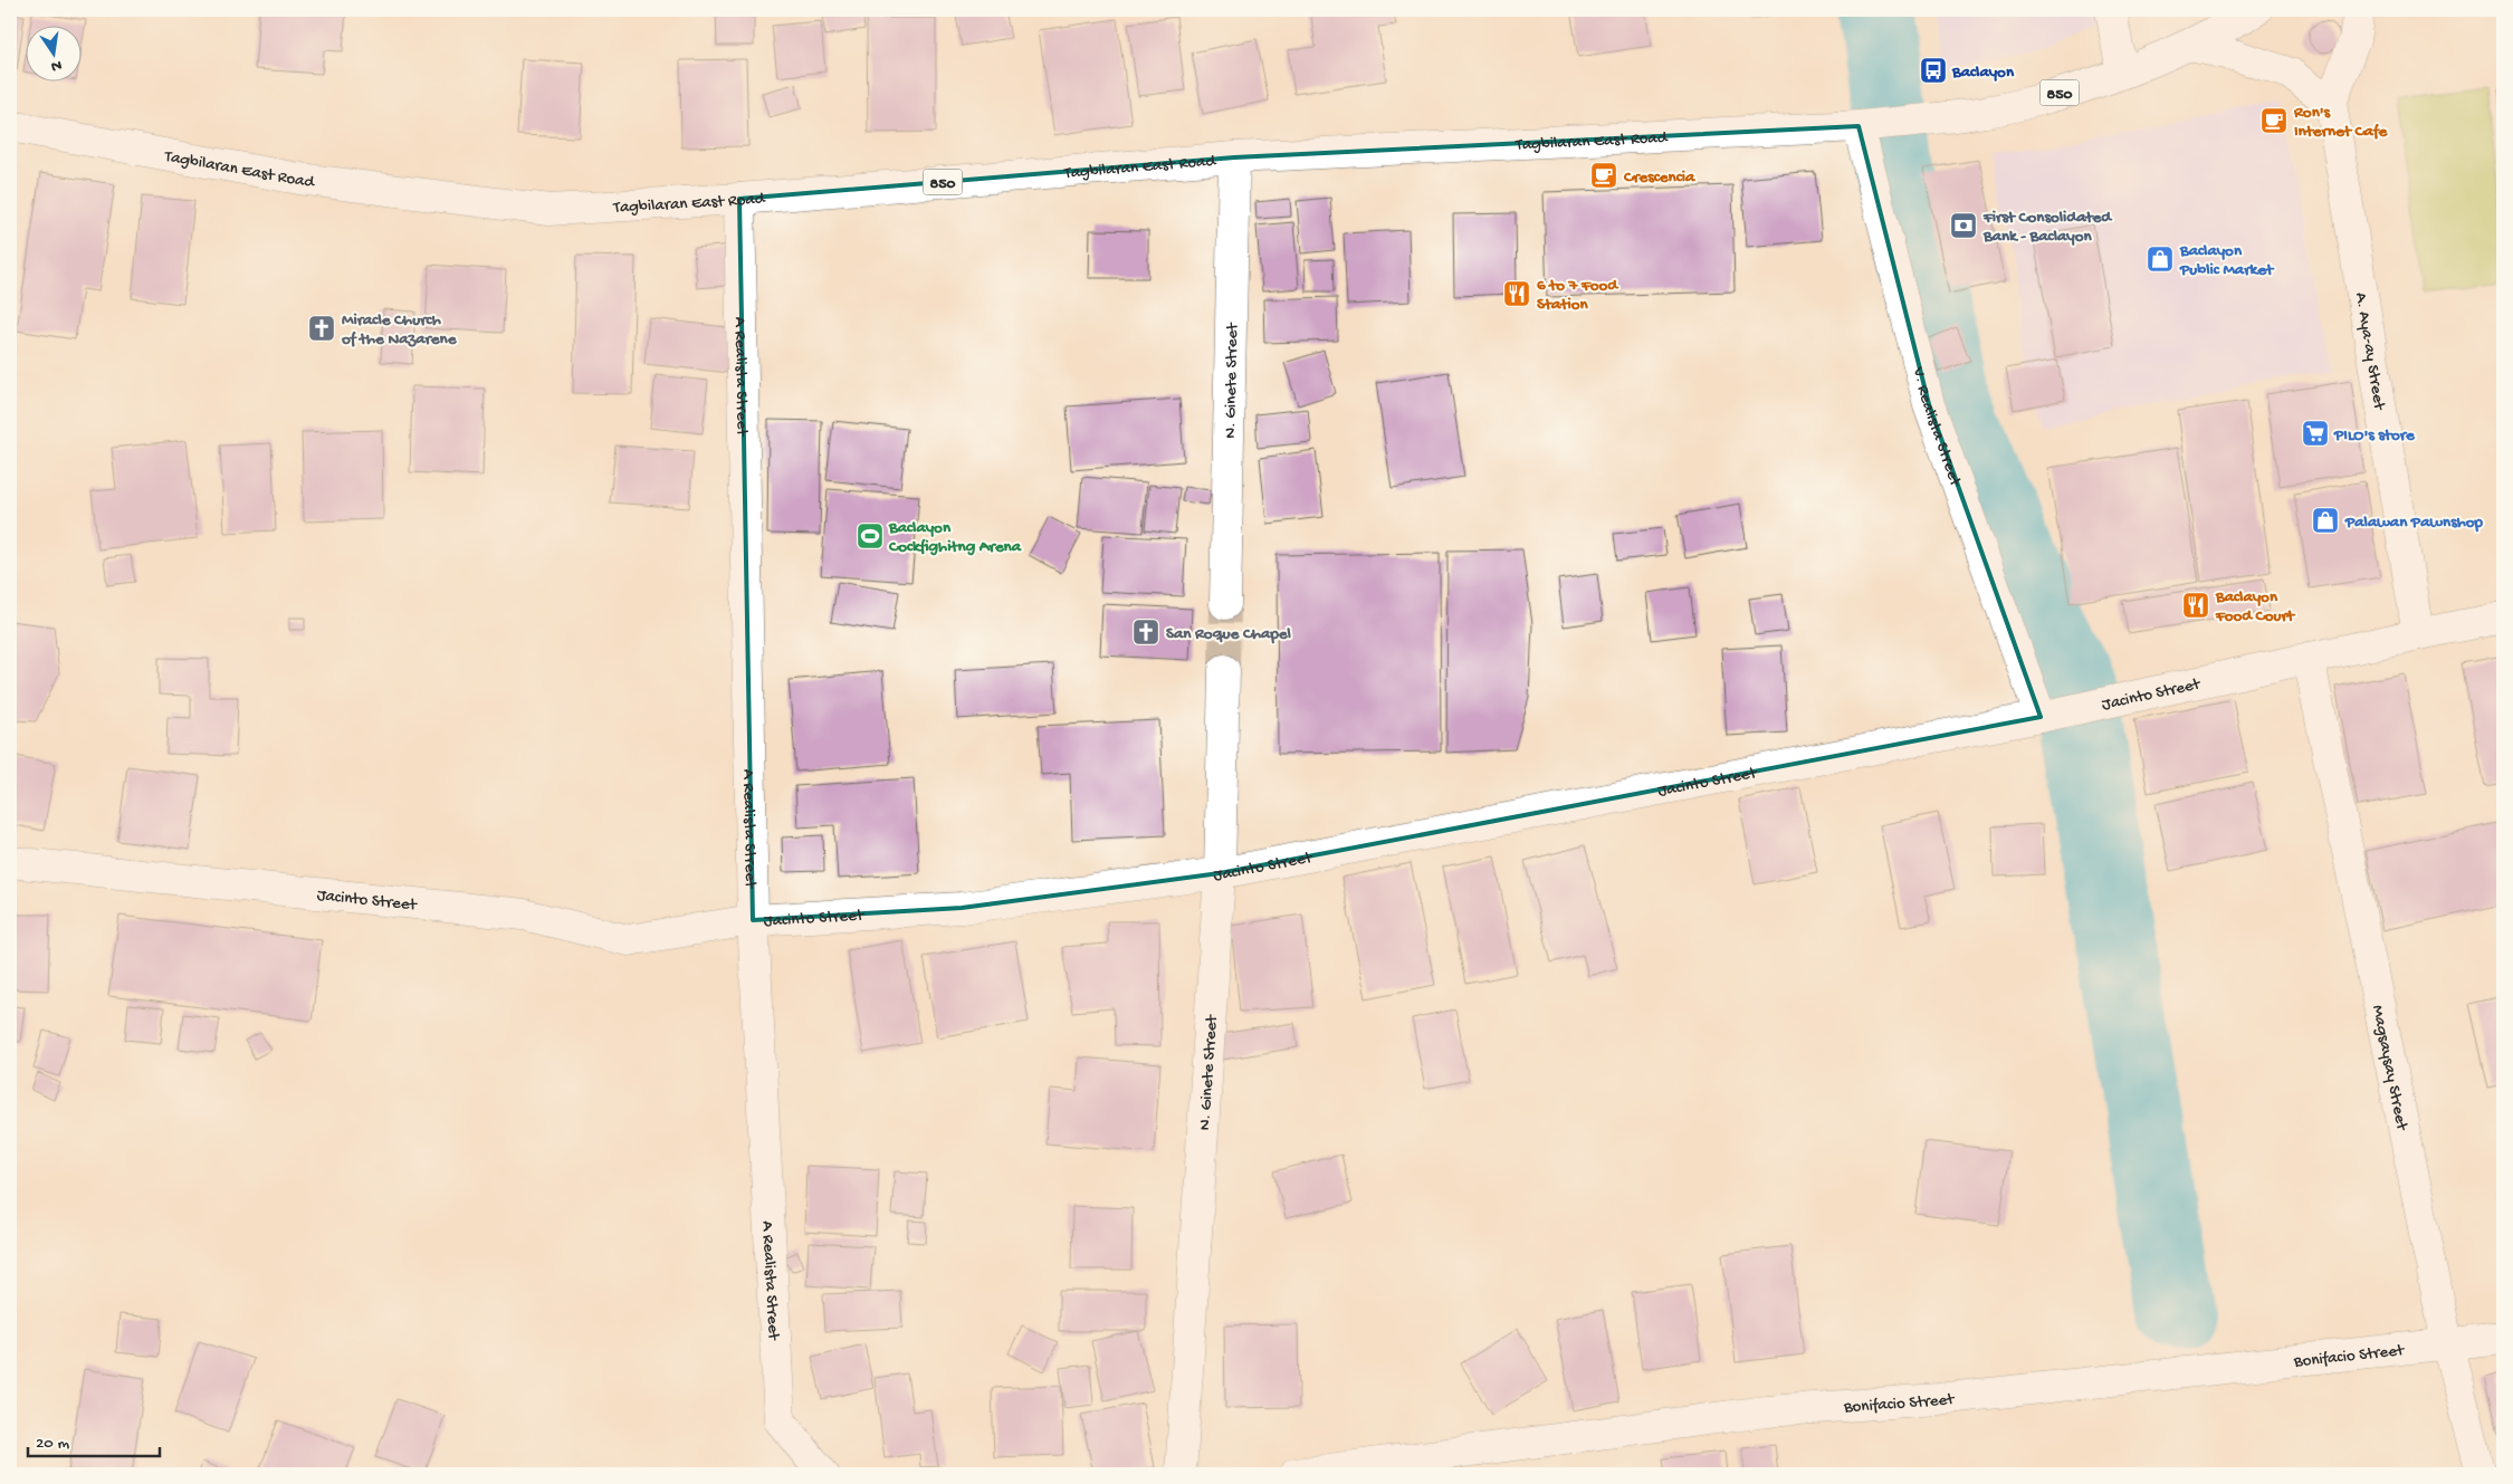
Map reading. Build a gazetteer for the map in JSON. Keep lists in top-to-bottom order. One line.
{"streets":{"street":["850","Tagbilaran East Road","A. Aya-ay Street","A Realista Street","N. Ginete Street","V. Realista Street","Jacinto Street","Magsaysay Street","Bonifacio Street"]},"crossings":[["Tagbilaran East Road","A Realista Street"],["Tagbilaran East Road","N. Ginete Street"],["Tagbilaran East Road","V. Realista Street"],["A. Aya-ay Street","Jacinto Street"],["A Realista Street","Jacinto Street"],["N. Ginete Street","Jacinto Street"],["V. Realista Street","Jacinto Street"],["Jacinto Street","Magsaysay Street"],["Magsaysay Street","Bonifacio Street"]],"places":{"bus stop":["Baclayon"],"cafe":["Ron's Internet Cafe","Crescencia"],"bank":["First Consolidated Bank - Baclayon"],"shop":["Baclayon Public Market","Palawan Pawnshop"],"restaurant":["6 to 7 Food Station","Baclayon Food Court"],"church":["Miracle Church of the Nazarene","San Roque Chapel"],"supermarket":["PILO's store"],"sports":["Baclayon Cockfighitng Arena"]},"scale_bar":"20 m","north":"bottom"}
